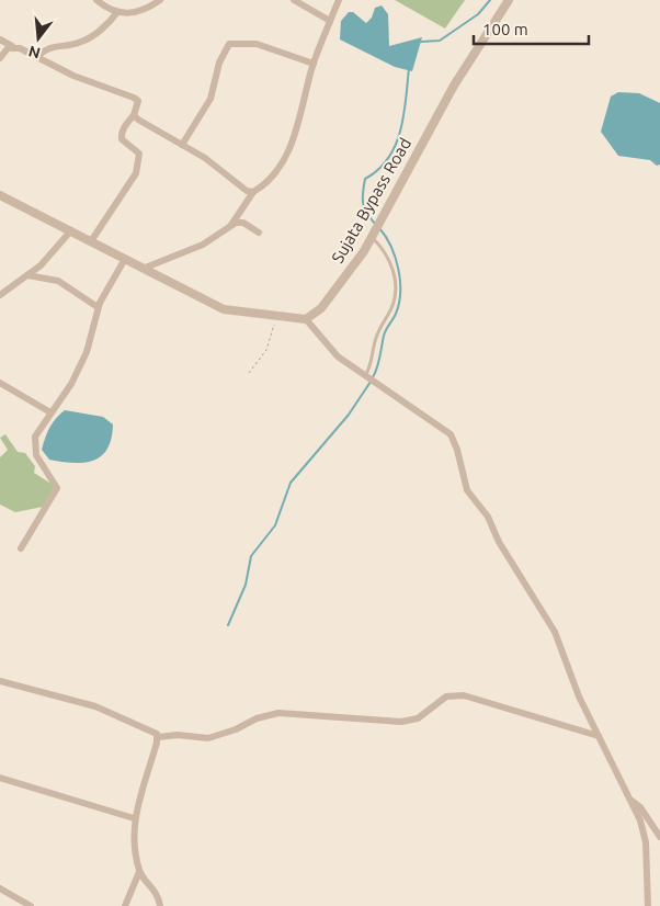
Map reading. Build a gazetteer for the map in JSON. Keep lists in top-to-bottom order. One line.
{"streets":{"street":["Sujata Bypass Road"]},"scale_bar":"100 m","north":"bottom"}
